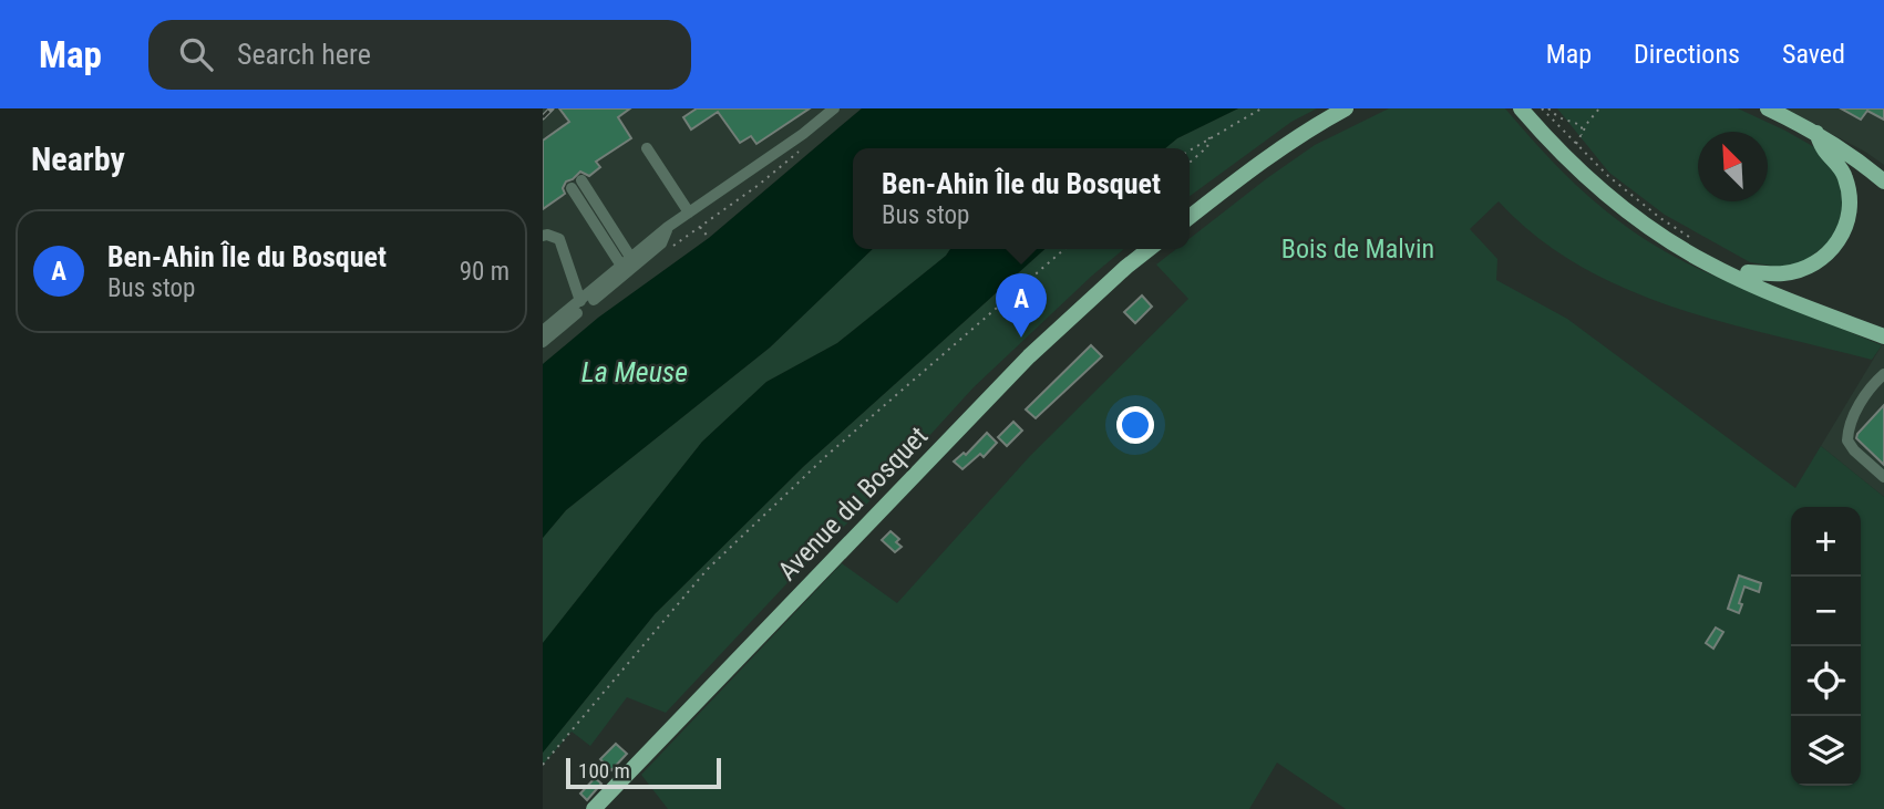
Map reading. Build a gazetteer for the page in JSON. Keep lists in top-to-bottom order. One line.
{"streets":{"main road":["Avenue du Bosquet"]},"water":["La Meuse"],"parks":["Bois de Malvin"],"scale_bar":"100 m","north":"top left","page":{"header":"Map","search":"Search here","nav":["Map","Directions","Saved"],"heading":"Nearby","popup":["Ben-Ahin Île du Bosquet","Bus stop"],"list":[{"mark":"A","name":"Ben-Ahin Île du Bosquet","note":"Bus stop","value":"90 m"}],"pins":"A","map_buttons":["+","−"],"scale":"100 m"}}
